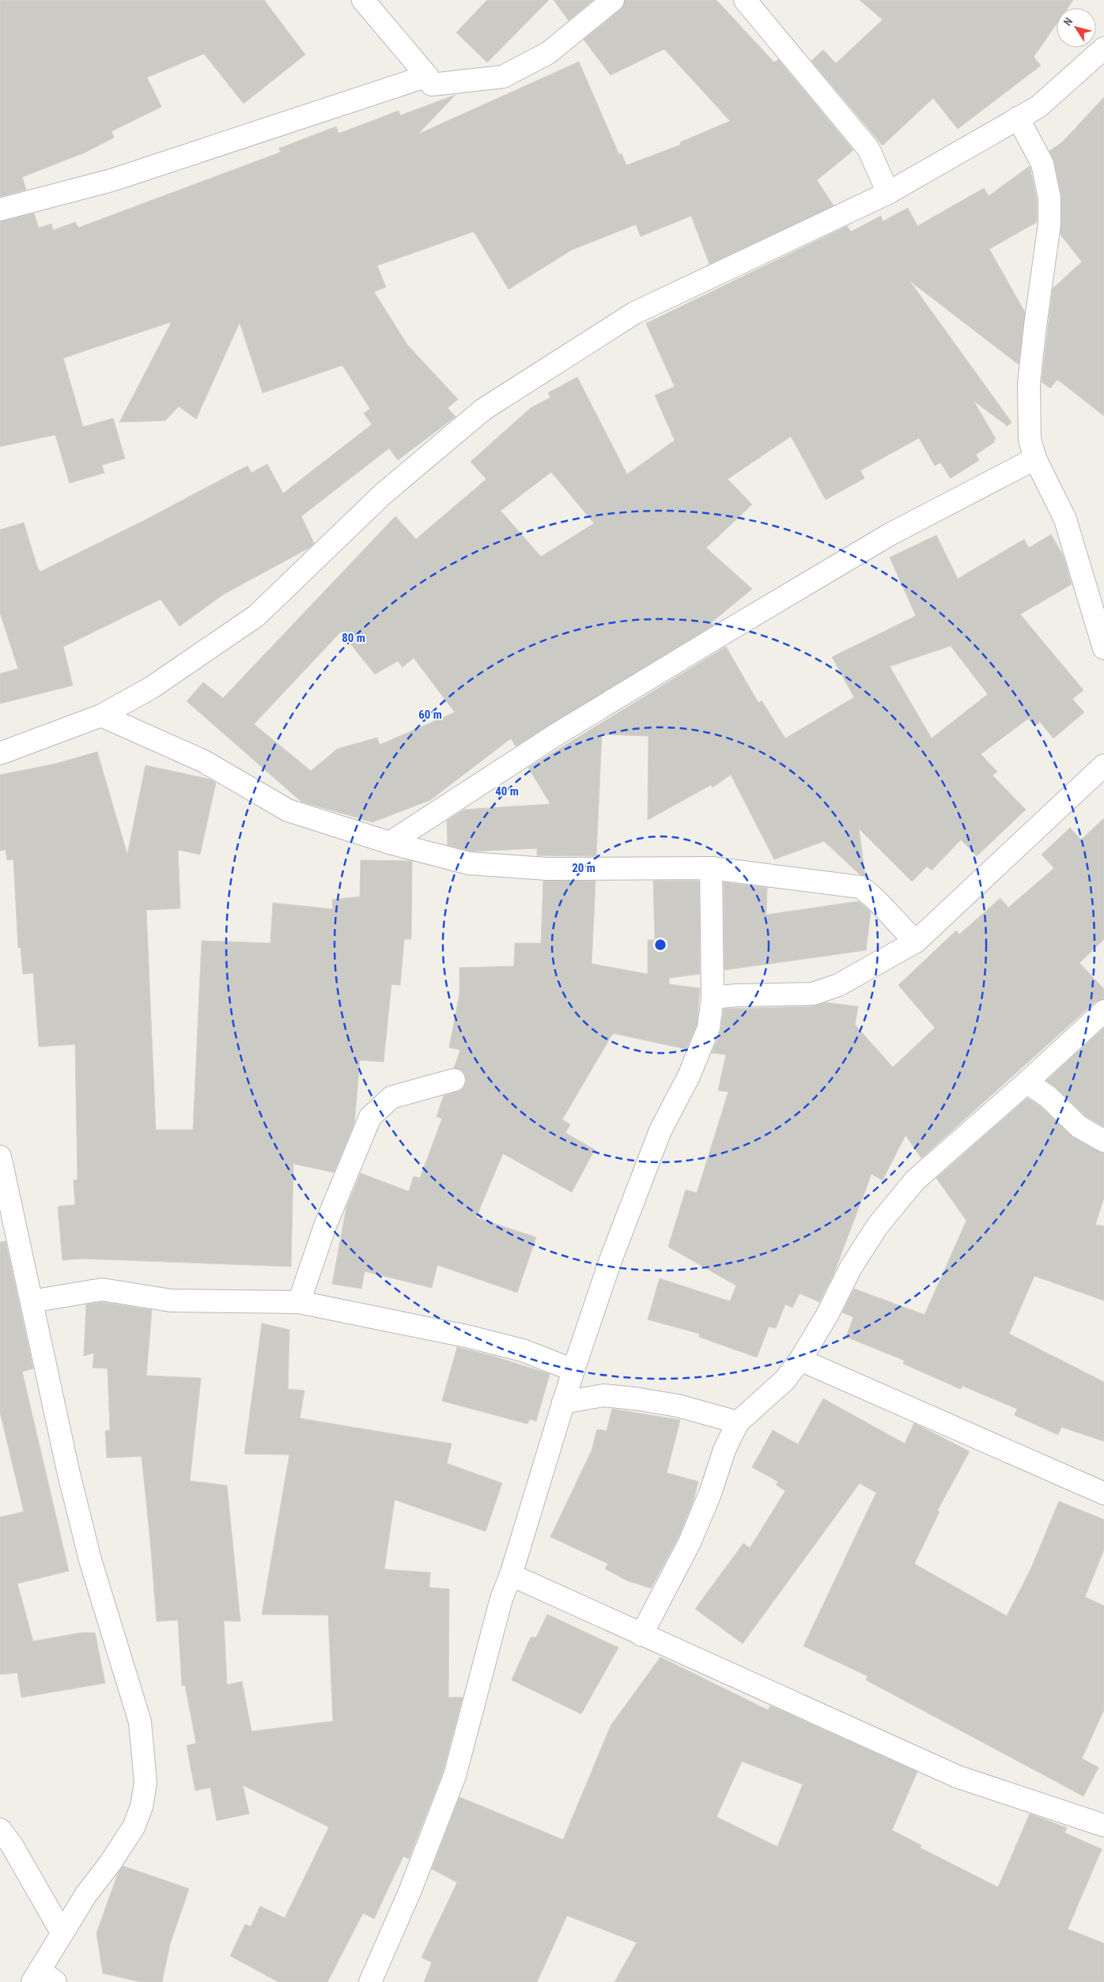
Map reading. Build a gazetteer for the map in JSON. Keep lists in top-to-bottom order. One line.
{"north":"top left","rings":["80 m","60 m","40 m","20 m"]}
